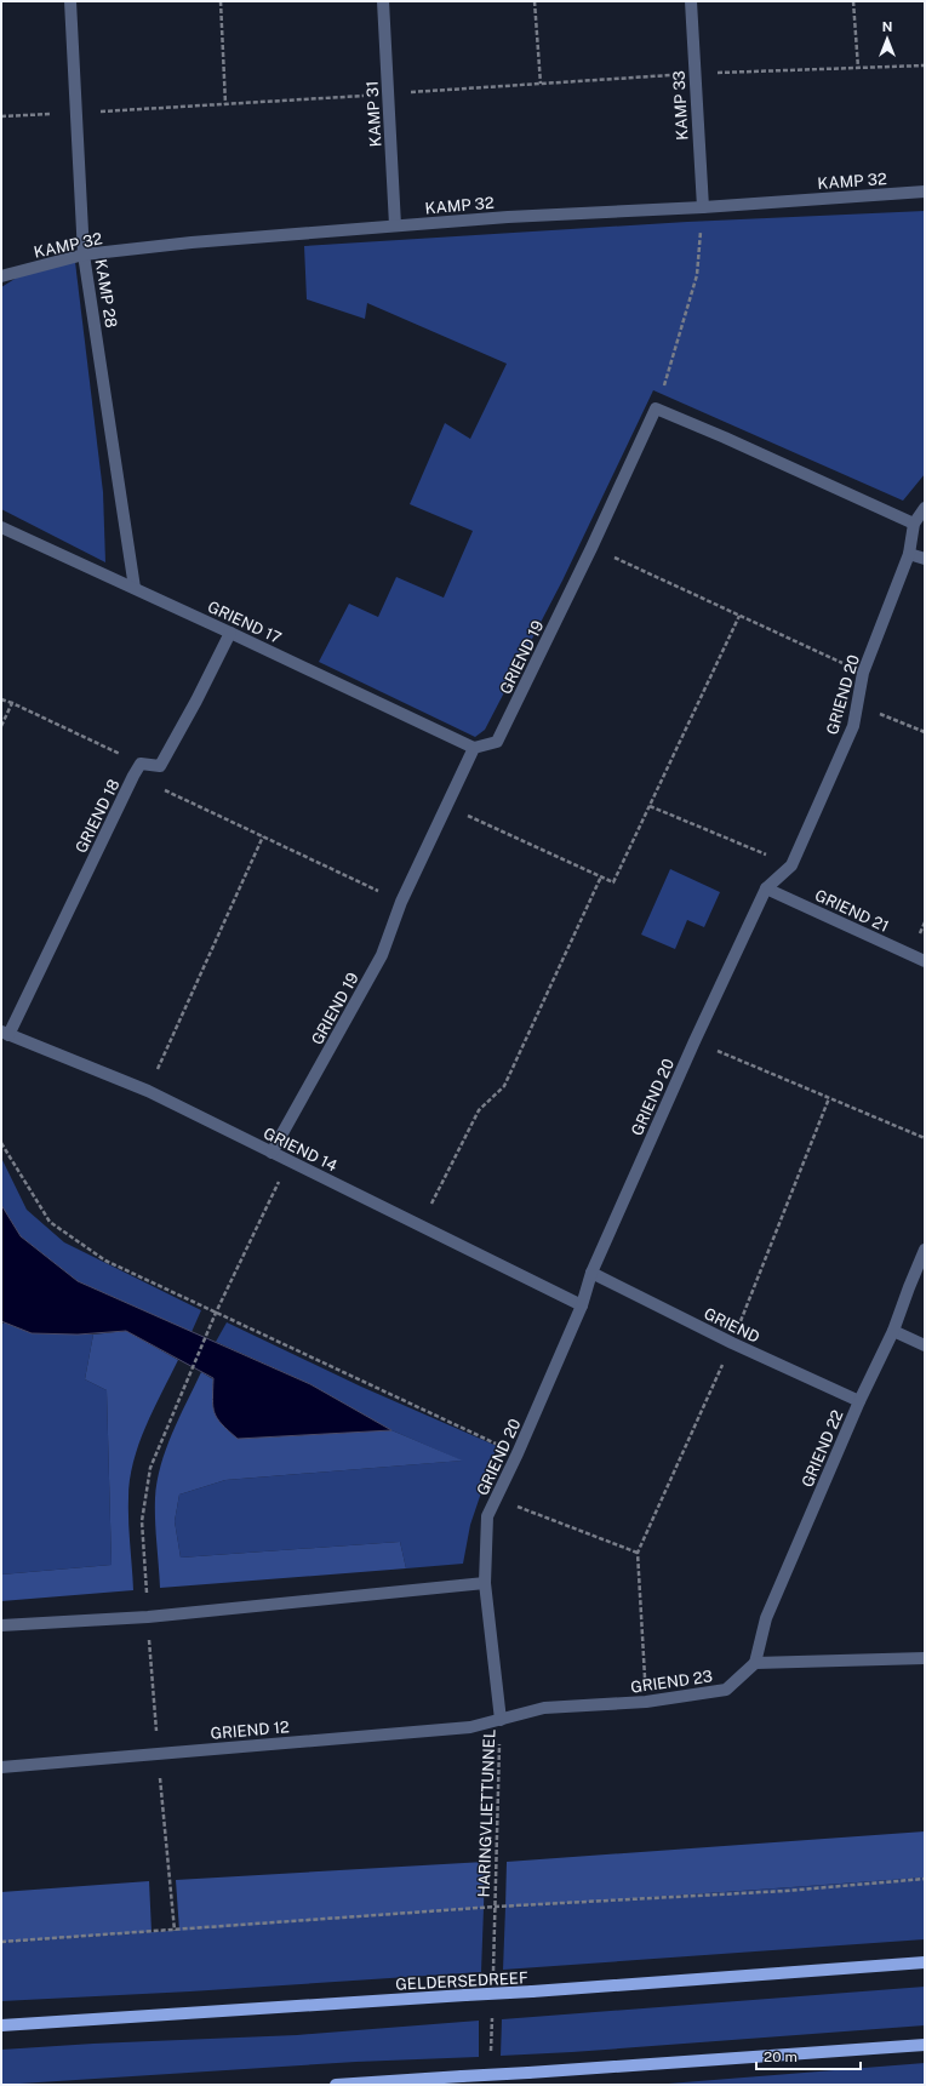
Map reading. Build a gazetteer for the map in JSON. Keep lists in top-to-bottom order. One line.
{"streets":{"main road":["GELDERSEDREEF"],"street":["KAMP 33","KAMP 31","KAMP 32","KAMP 28","GRIEND 17","GRIEND 19","GRIEND 20","GRIEND 18","GRIEND 21","GRIEND 14","GRIEND","GRIEND 22","GRIEND 23","GRIEND 12"],"path":["HARINGVLIETTUNNEL"]},"crossings":[["KAMP 33","KAMP 32"],["KAMP 31","KAMP 32"],["KAMP 32","KAMP 28"],["KAMP 28","GRIEND 17"],["GRIEND 17","GRIEND 19"],["GRIEND 19","GRIEND 14"],["GRIEND 20","GRIEND 21"],["GRIEND 20","GRIEND 14"],["GRIEND 20","GRIEND"],["GRIEND 20","GRIEND 23"],["GRIEND 20","GRIEND 12"],["GRIEND 20","HARINGVLIETTUNNEL"],["GRIEND 18","GRIEND 14"],["GRIEND","GRIEND 22"],["GRIEND 22","GRIEND 23"],["GRIEND 23","GRIEND 12"],["GRIEND 23","HARINGVLIETTUNNEL"],["GRIEND 12","HARINGVLIETTUNNEL"]],"scale_bar":"20 m","north":"top"}
